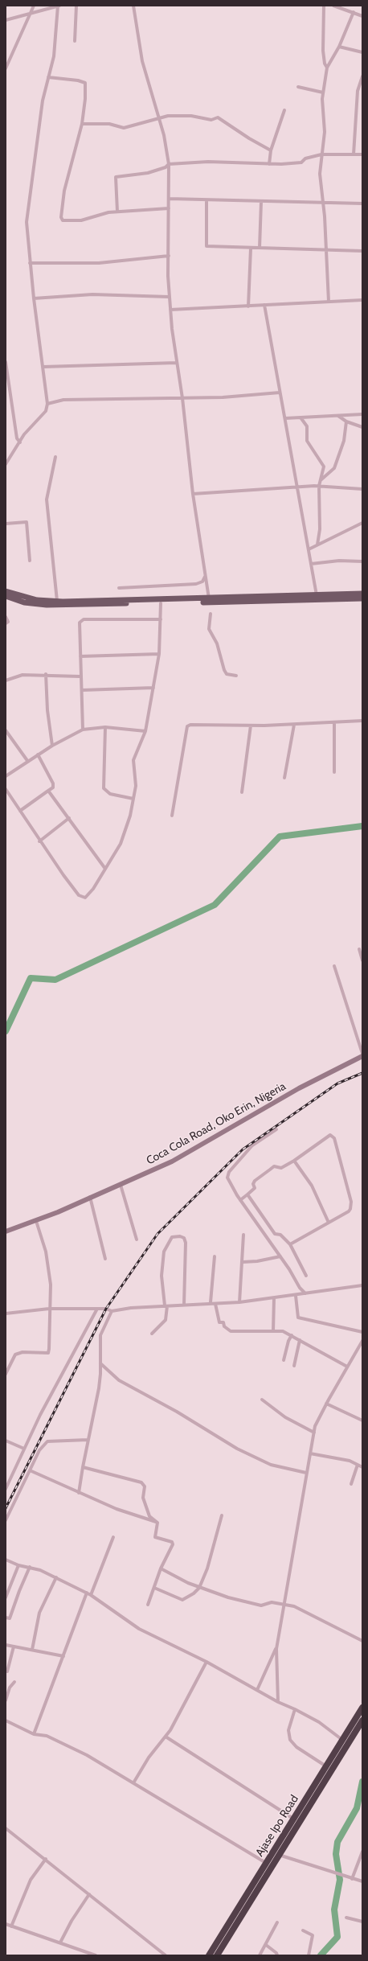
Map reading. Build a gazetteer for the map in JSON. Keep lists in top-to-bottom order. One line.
{"streets":{"highway":["Ajase Ipo Road"],"street":["Coca Cola Road, Oko Erin, Nigeria"]}}
